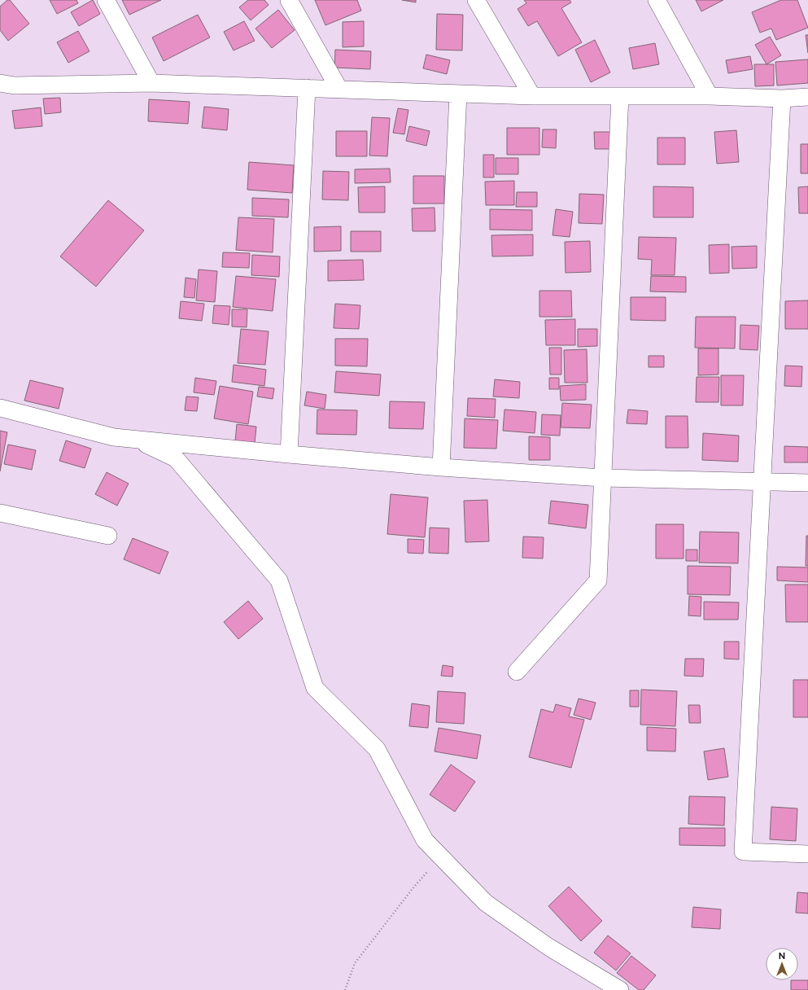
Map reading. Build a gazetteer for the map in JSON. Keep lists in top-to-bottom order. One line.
{"north":"top"}
